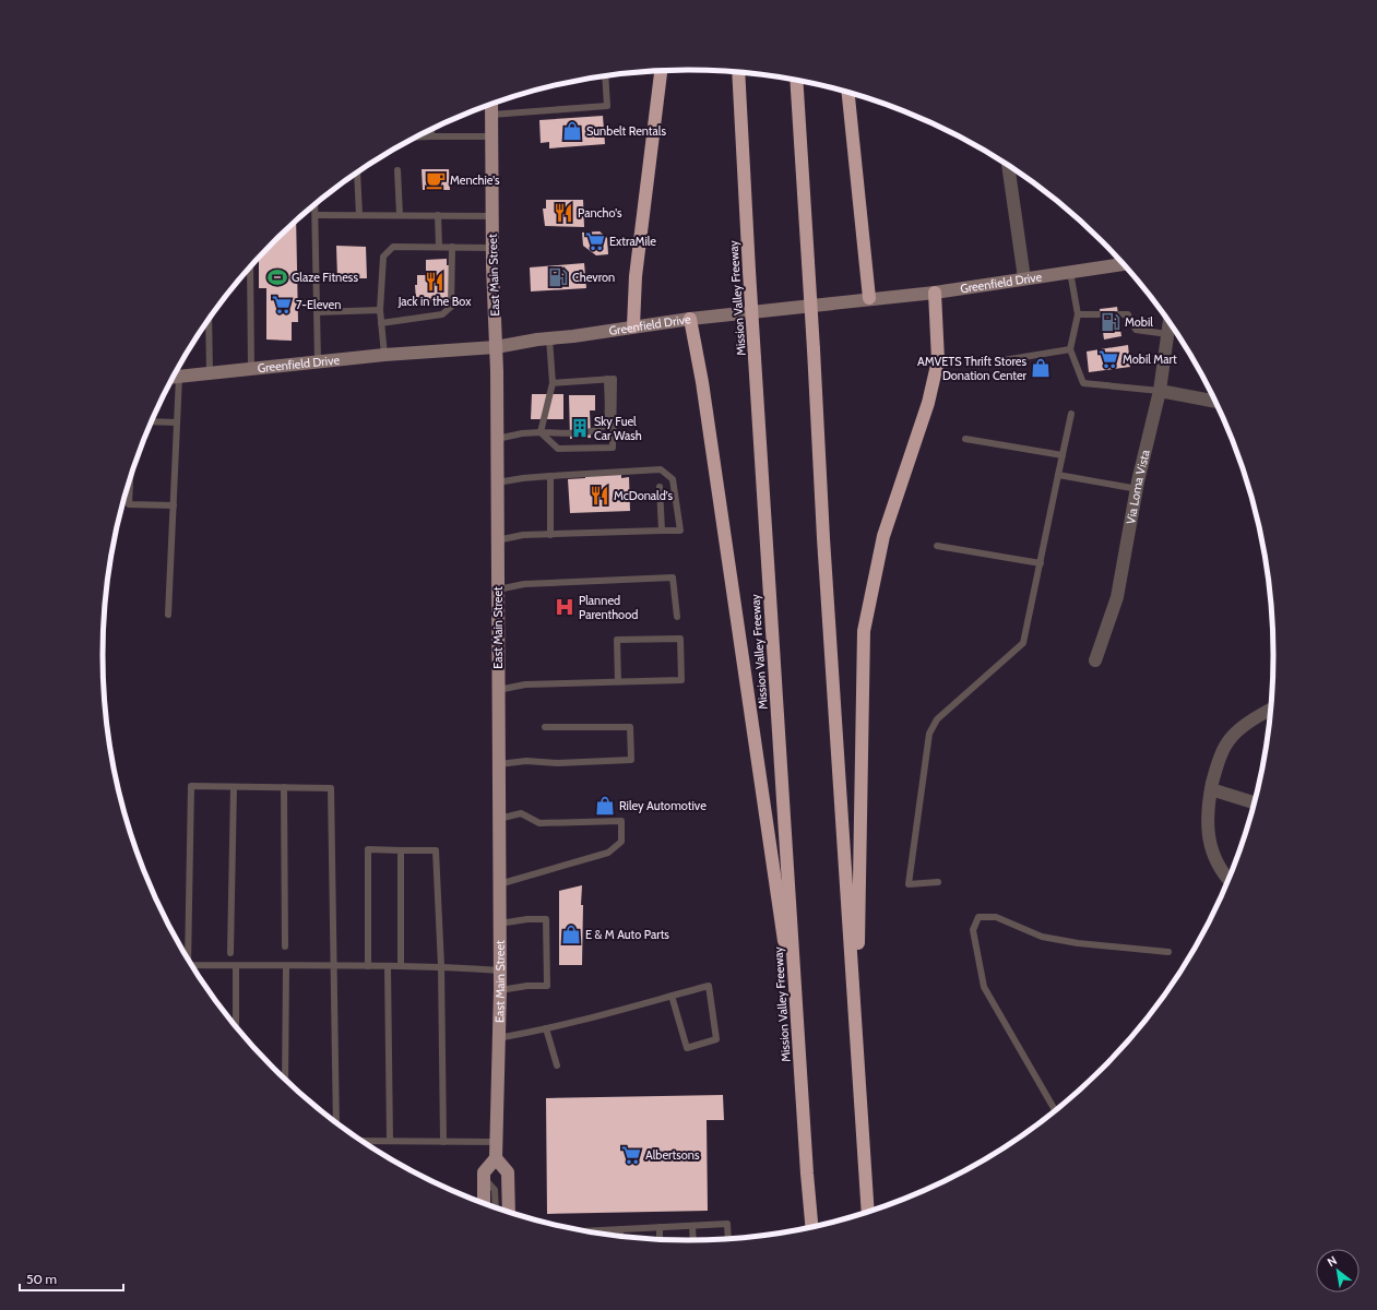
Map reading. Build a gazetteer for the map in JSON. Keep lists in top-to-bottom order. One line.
{"streets":{"highway":["Mission Valley Freeway"],"main road":["East Main Street","Greenfield Drive"],"street":["Via Loma Vista"]},"crossings":[["East Main Street","Greenfield Drive"]],"places":{"shop":["Sunbelt Rentals","AMVETS Thrift Stores Donation Center","Riley Automotive","E & M Auto Parts"],"cafe":["Menchie's"],"restaurant":["Pancho's","Jack in the Box","McDonald's"],"supermarket":["ExtraMile","7-Eleven","Mobil Mart","Albertsons"],"sports":["Glaze Fitness"],"fuel station":["Chevron","Mobil"],"building":["Sky Fuel Car Wash"],"hospital":["Planned Parenthood"]},"scale_bar":"50 m","north":"top left"}
